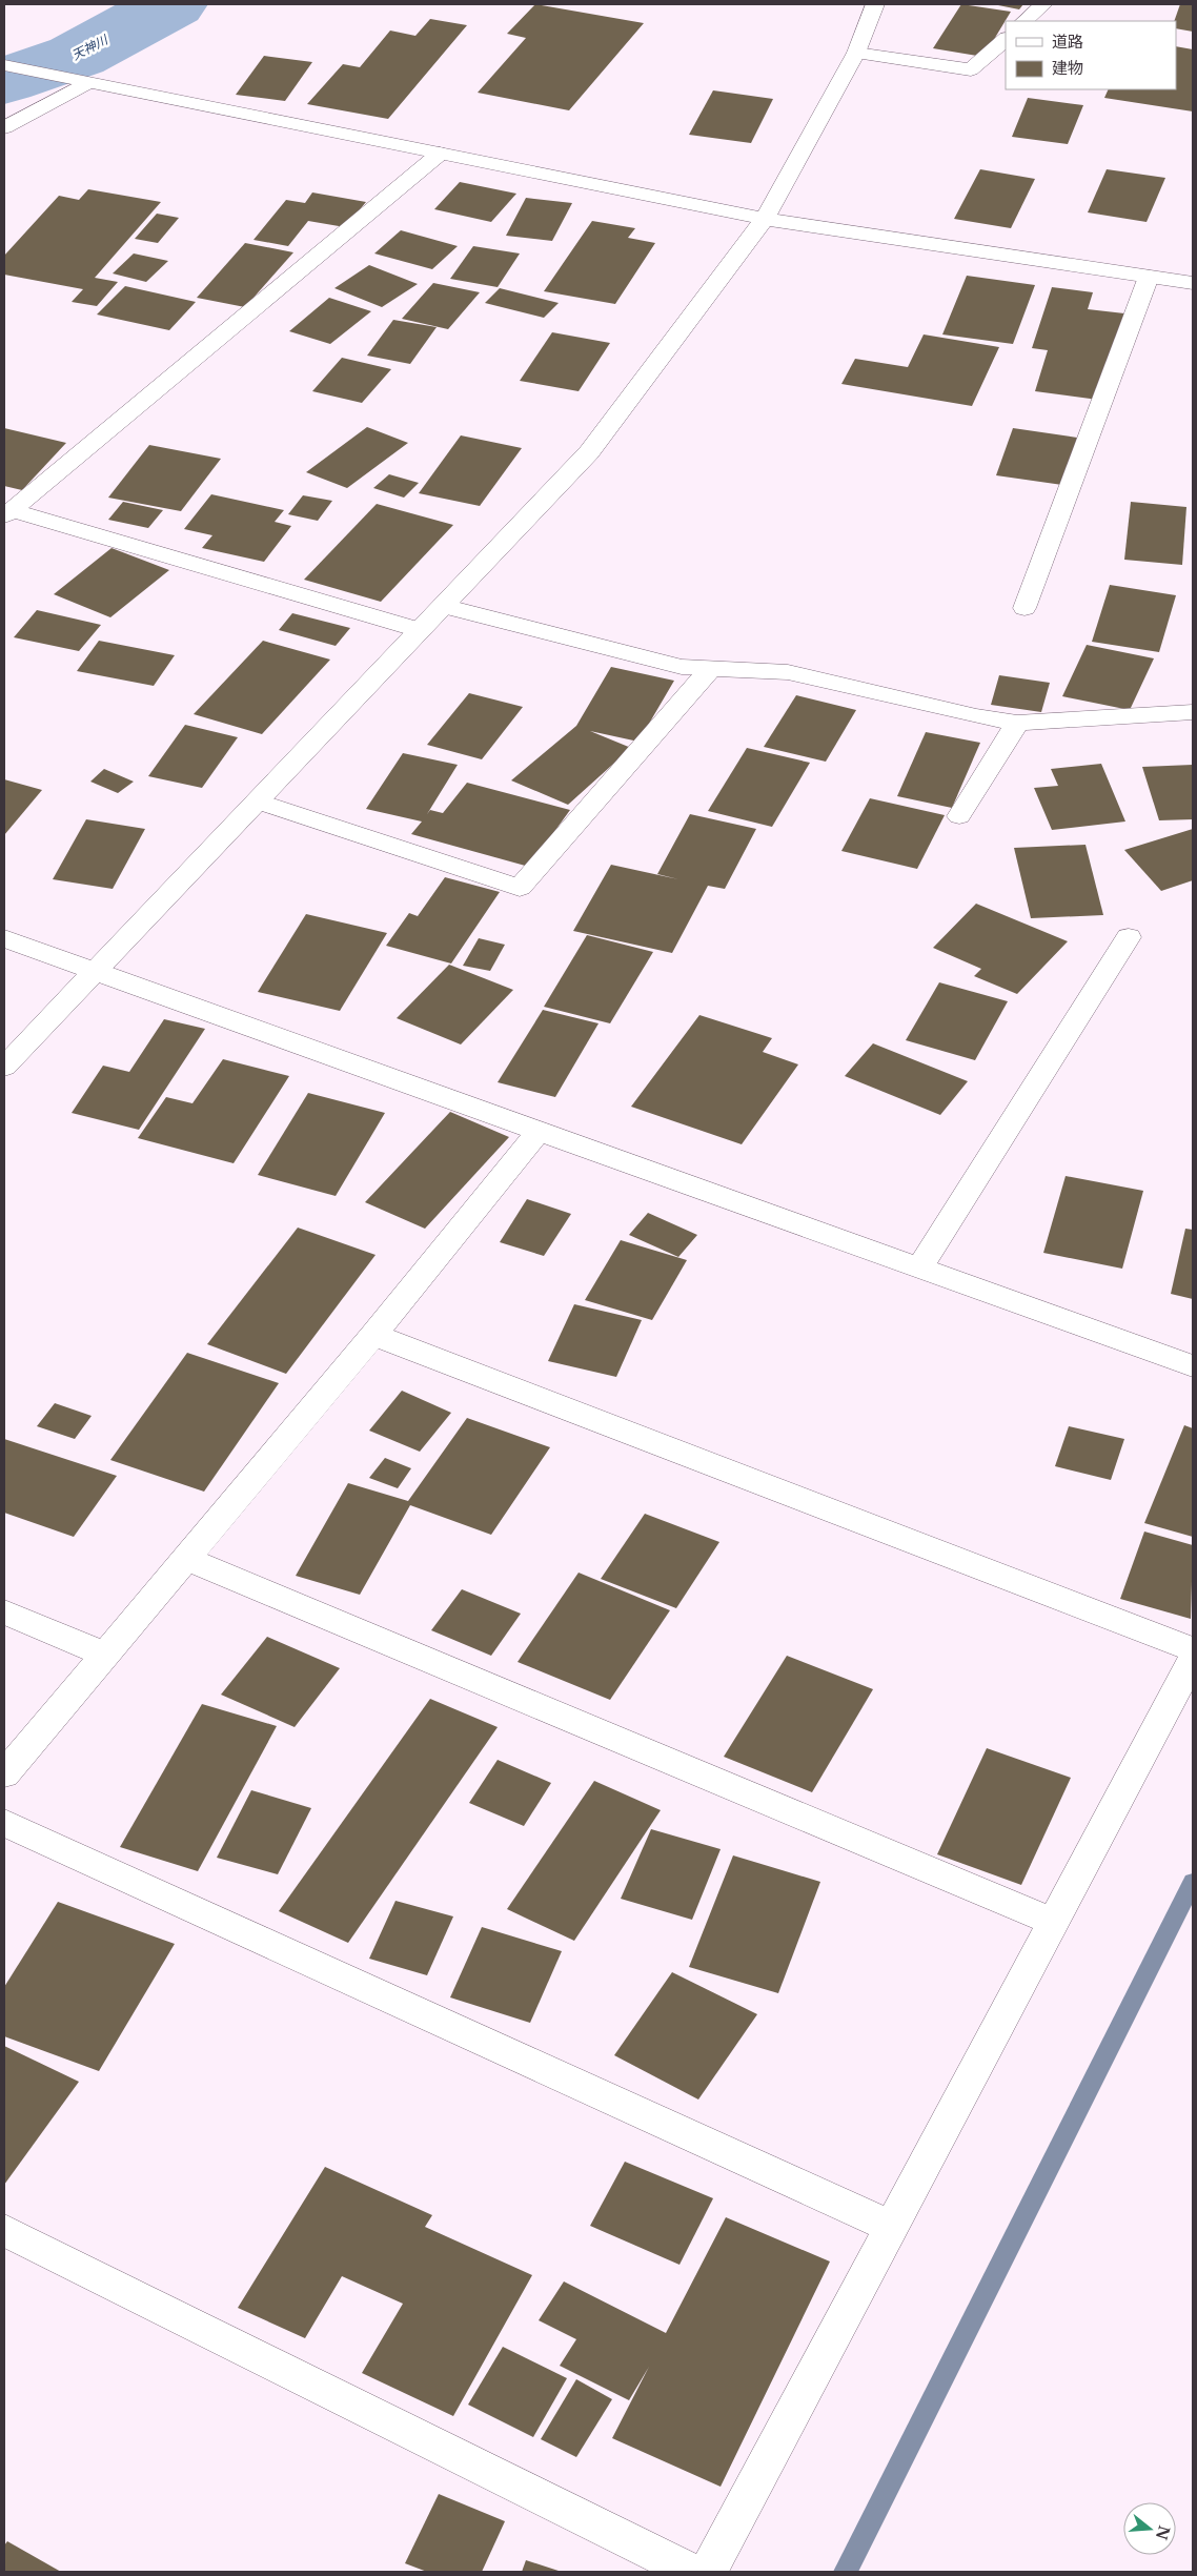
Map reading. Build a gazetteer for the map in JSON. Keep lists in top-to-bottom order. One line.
{"water":["天神川"],"legend":["道路","建物"],"north":"right"}
